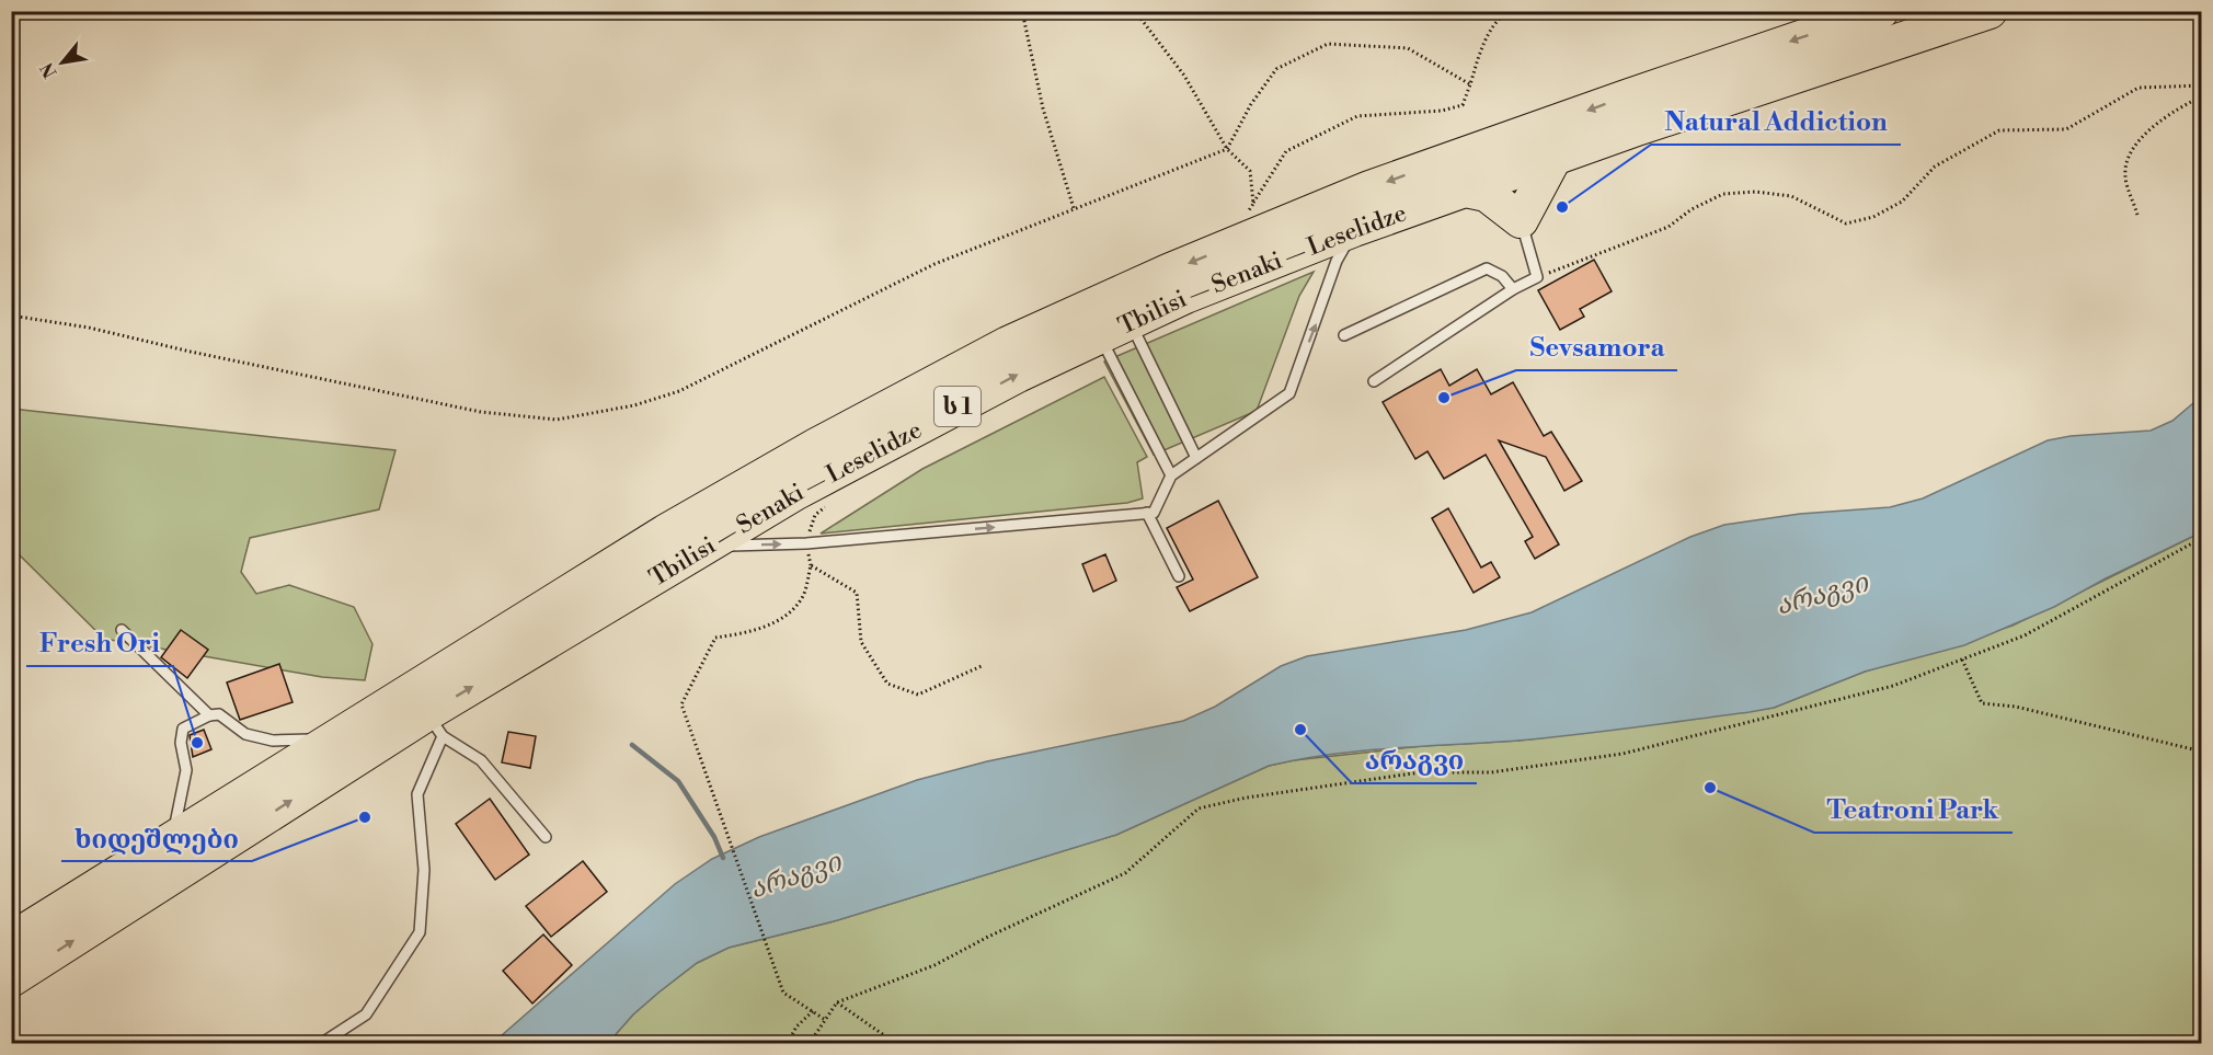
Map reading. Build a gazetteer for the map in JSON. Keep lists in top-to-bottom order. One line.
{"streets":{"highway":["Tbilisi — Senaki — Leselidze","ს 1"]},"water":["არაგვი"],"places":["Natural Addiction","Sevsamora","არაგვი","Fresh Ori","Teatroni Park","ხიდეშლები"],"north":"bottom left"}
